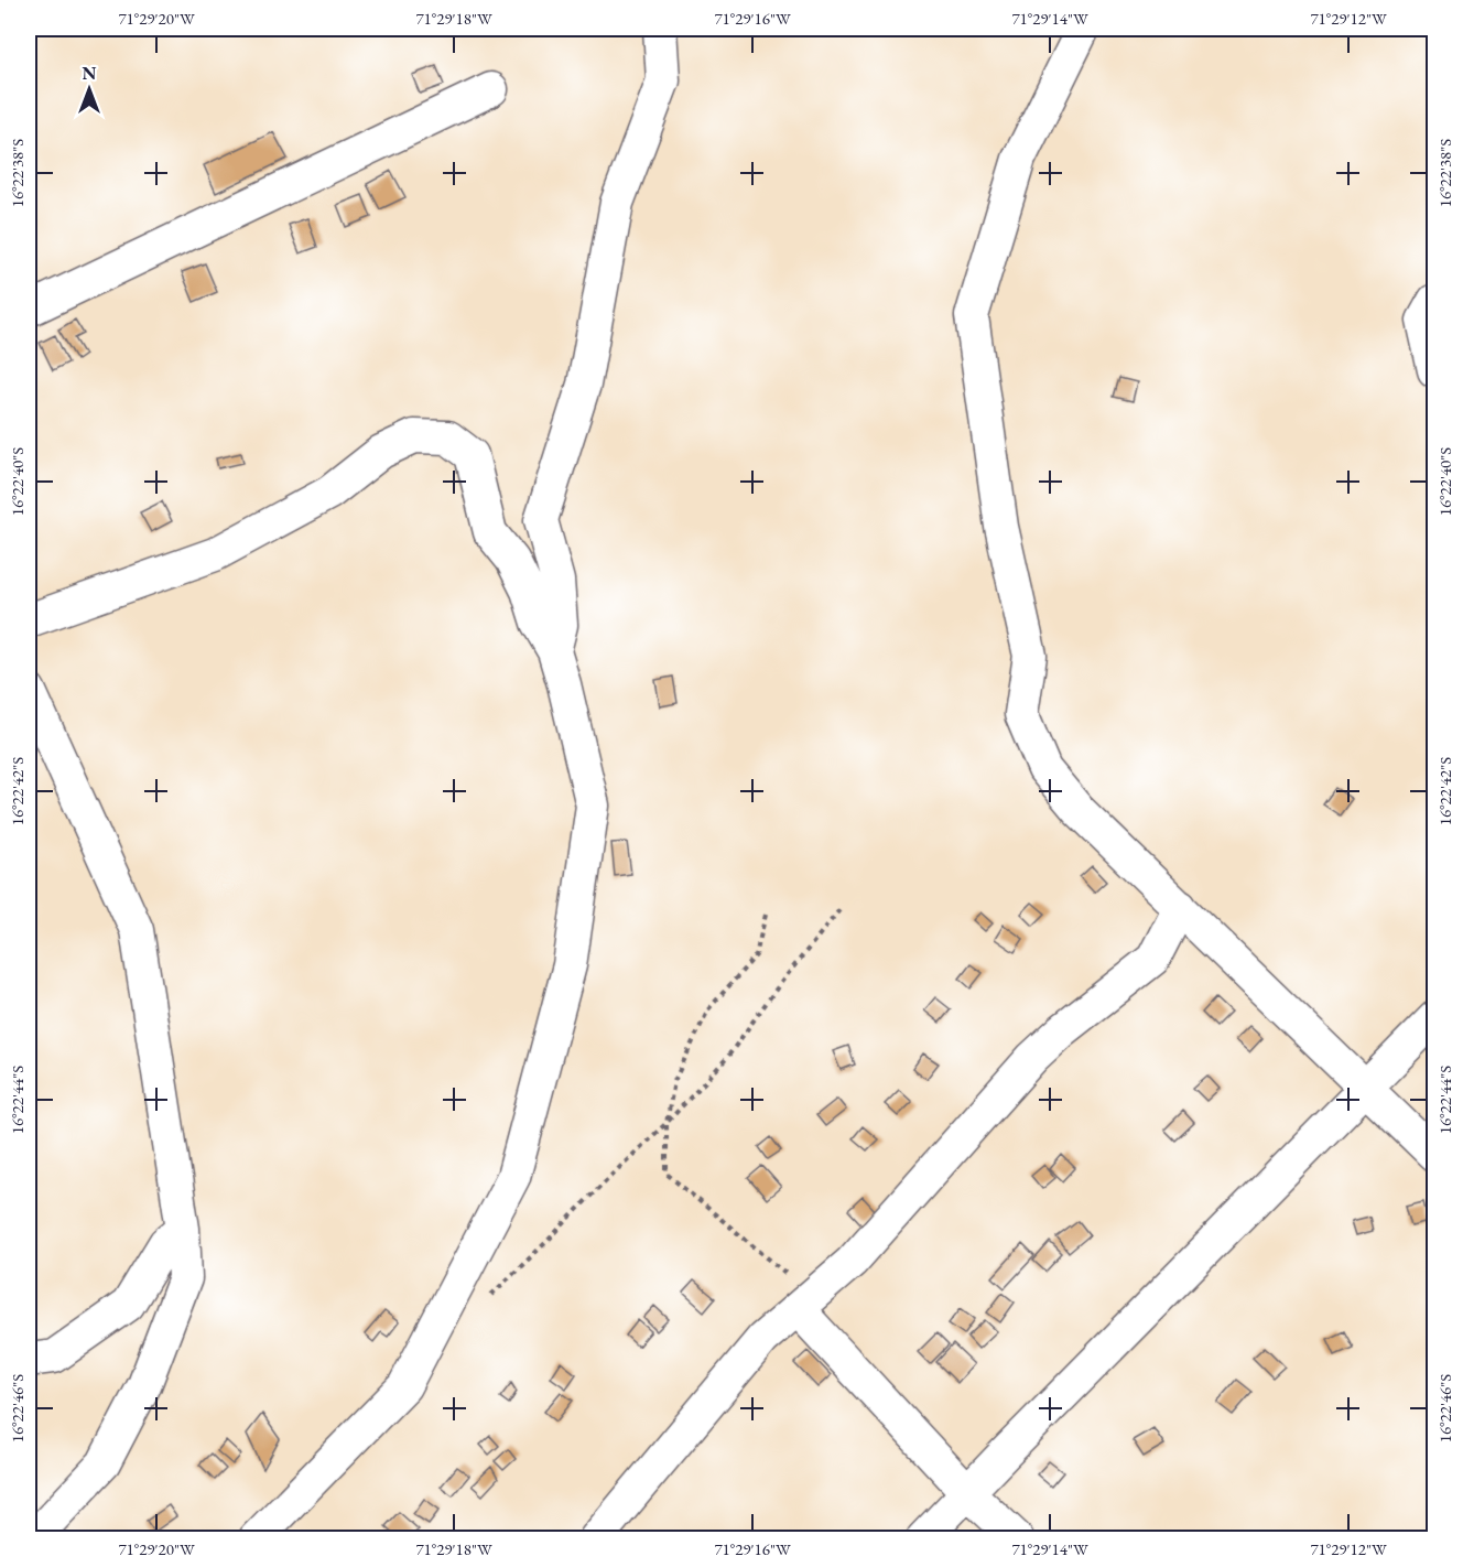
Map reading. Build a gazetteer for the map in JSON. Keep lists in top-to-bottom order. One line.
{"north":"top","coordinates":["71°29'20\"W","71°29'18\"W","71°29'16\"W","71°29'14\"W","71°29'12\"W","16°22'38\"S","16°22'40\"S","16°22'42\"S","16°22'44\"S","16°22'46\"S"]}
